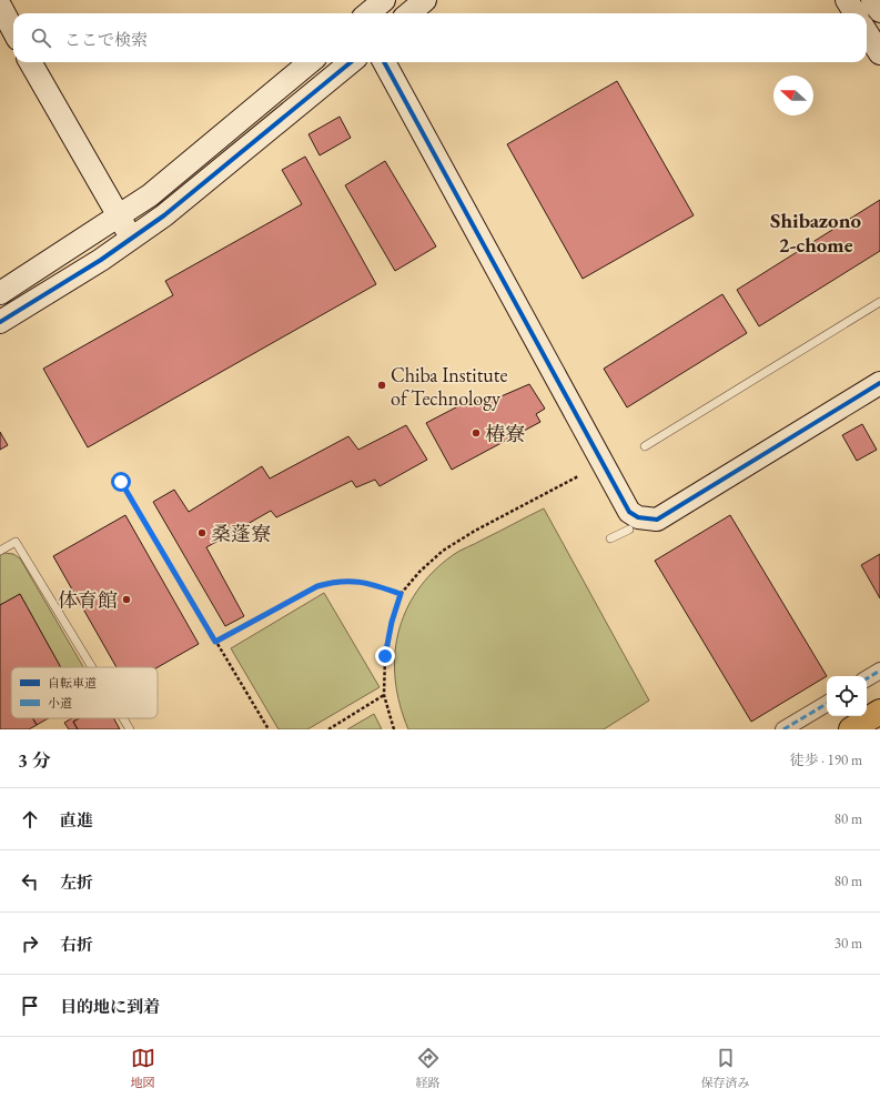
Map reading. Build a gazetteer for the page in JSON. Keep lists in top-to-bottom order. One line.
{"districts":["Shibazono 2-chome"],"places":["Chiba Institute of Technology","椿寮","桑蓬寮","体育館"],"legend":["自転車道","小道"],"north":"left","page":{"search":"ここで検索","heading":["3 分","徒歩 · 190 m"],"list":[["直進","80 m"],["左折","80 m"],["右折","30 m"],"目的地に到着"],"nav":["地図","経路","保存済み"]}}
